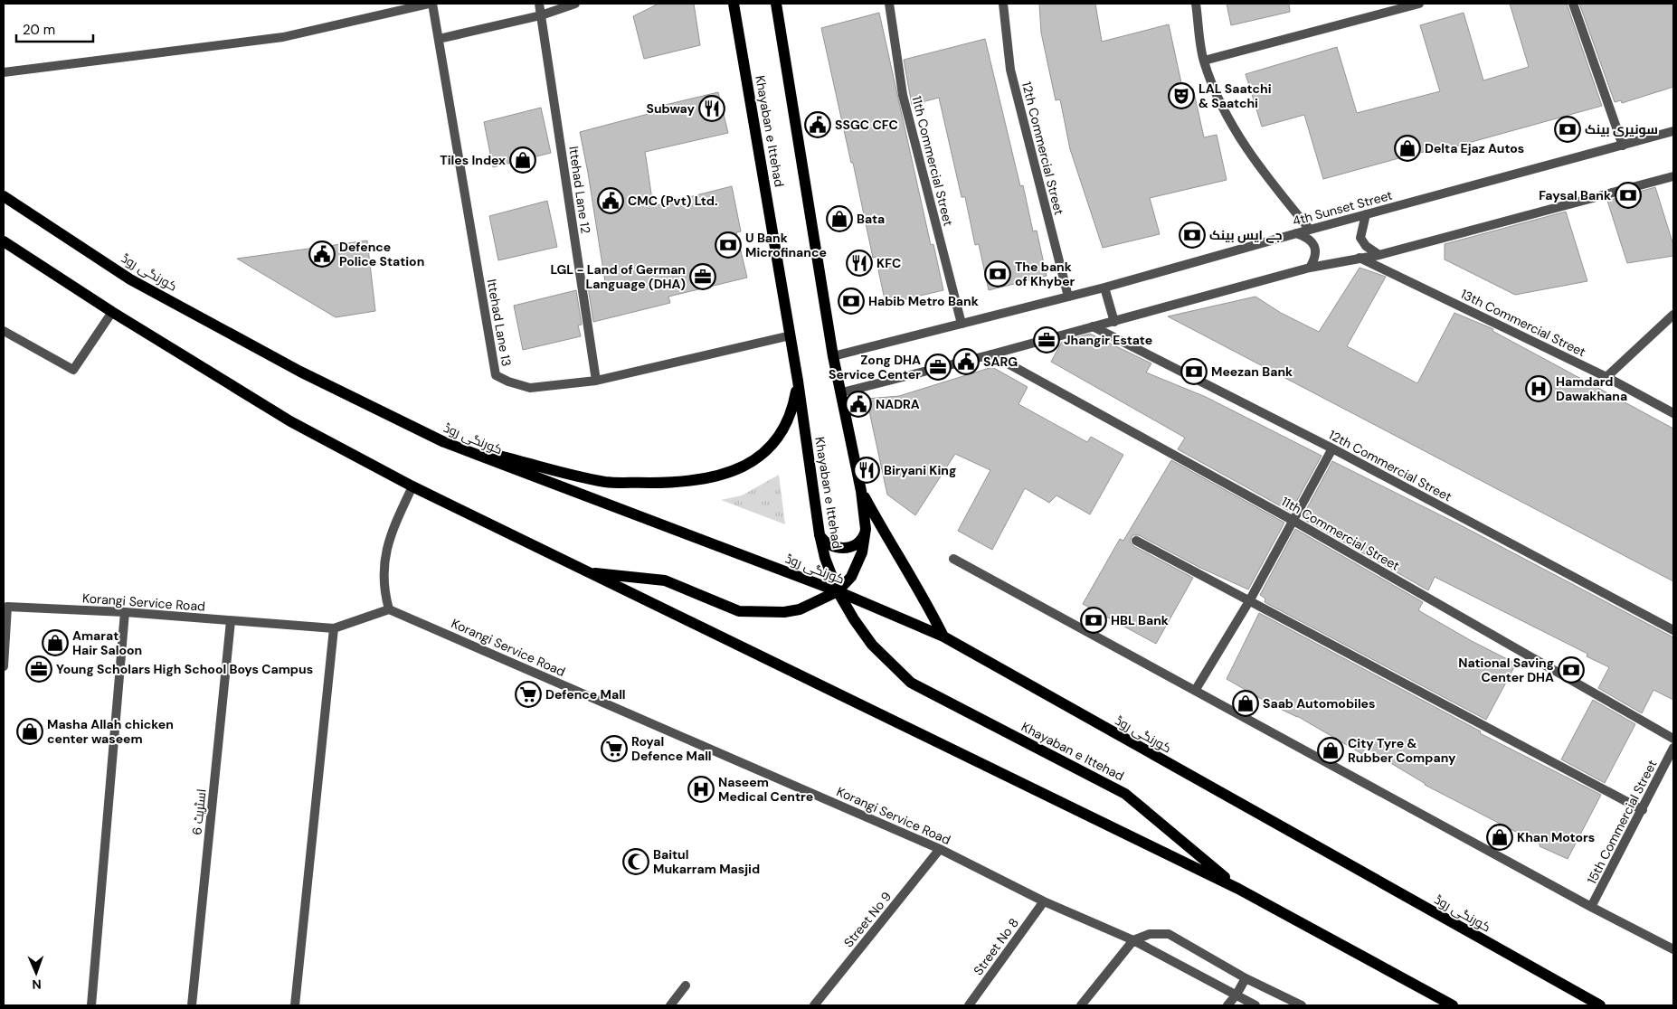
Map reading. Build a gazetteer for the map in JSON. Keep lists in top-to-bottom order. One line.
{"streets":{"main road":["Khayaban e Ittehad","کورنگی روڈ"],"street":["12th Commercial Street","11th Commercial Street","Ittehad Lane 12","4th Sunset Street","Ittehad Lane 13","13th Commercial Street","Korangi Service Road","اسٹریٹ 6","15th Commercial Street","Street No 9","Street No 8"]},"crossings":[["Khayaban e Ittehad","4th Sunset Street"],["Khayaban e Ittehad","کورنگی روڈ"],["Khayaban e Ittehad","Ittehad Lane 13"],["12th Commercial Street","4th Sunset Street"],["11th Commercial Street","4th Sunset Street"],["Ittehad Lane 12","Ittehad Lane 13"],["Korangi Service Road","اسٹریٹ 6"],["Korangi Service Road","Street No 9"],["Korangi Service Road","Street No 8"]],"places":{"theatre":["LAL Saatchi & Saatchi"],"restaurant":["Subway","KFC","Biryani King"],"public building":["SSGC CFC","CMC (Pvt) Ltd.","Defence Police Station","SARG","NADRA"],"bank":["سونیری بینک","Faysal Bank","جے ایس بینک","U Bank Microfinance","The bank of Khyber","Habib Metro Bank","Meezan Bank","HBL Bank","National Saving Center DHA"],"shop":["Delta Ejaz Autos","Tiles Index","Bata","Amarat Hair Saloon","Saab Automobiles","Masha Allah chicken center waseem","City Tyre & Rubber Company","Khan Motors"],"office":["LGL - Land of German Language (DHA)","Jhangir Estate","Zong DHA Service Center","Young Scholars High School Boys Campus"],"hospital":["Hamdard Dawakhana","Naseem Medical Centre"],"supermarket":["Defence Mall","Royal Defence Mall"],"mosque":["Baitul Mukarram Masjid"]},"scale_bar":"20 m","north":"bottom"}
